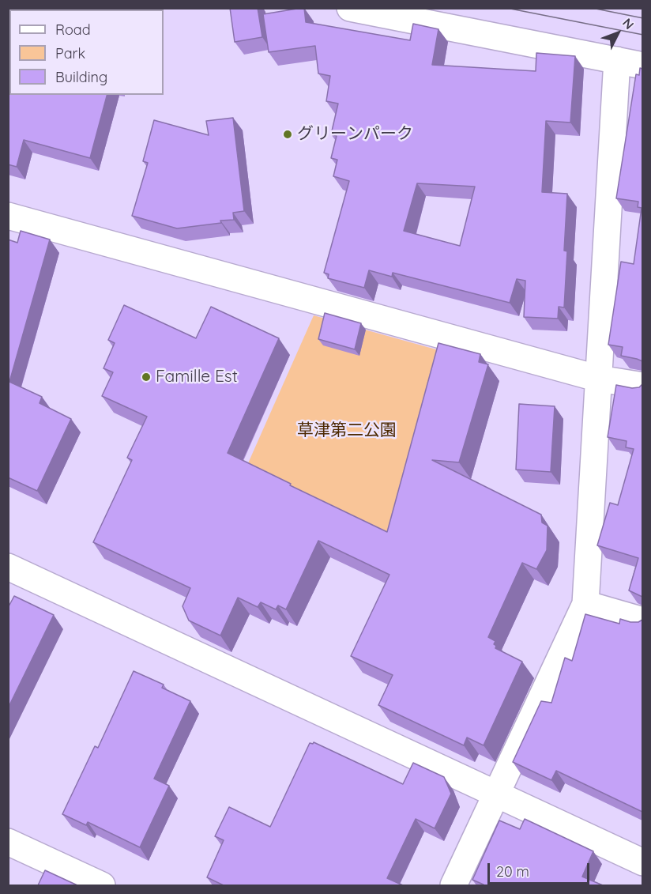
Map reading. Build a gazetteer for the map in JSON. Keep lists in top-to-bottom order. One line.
{"parks":["草津第二公園"],"places":["グリーンパーク","Famille Est"],"legend":["Road","Park","Building"],"scale_bar":"20 m","north":"top right"}
